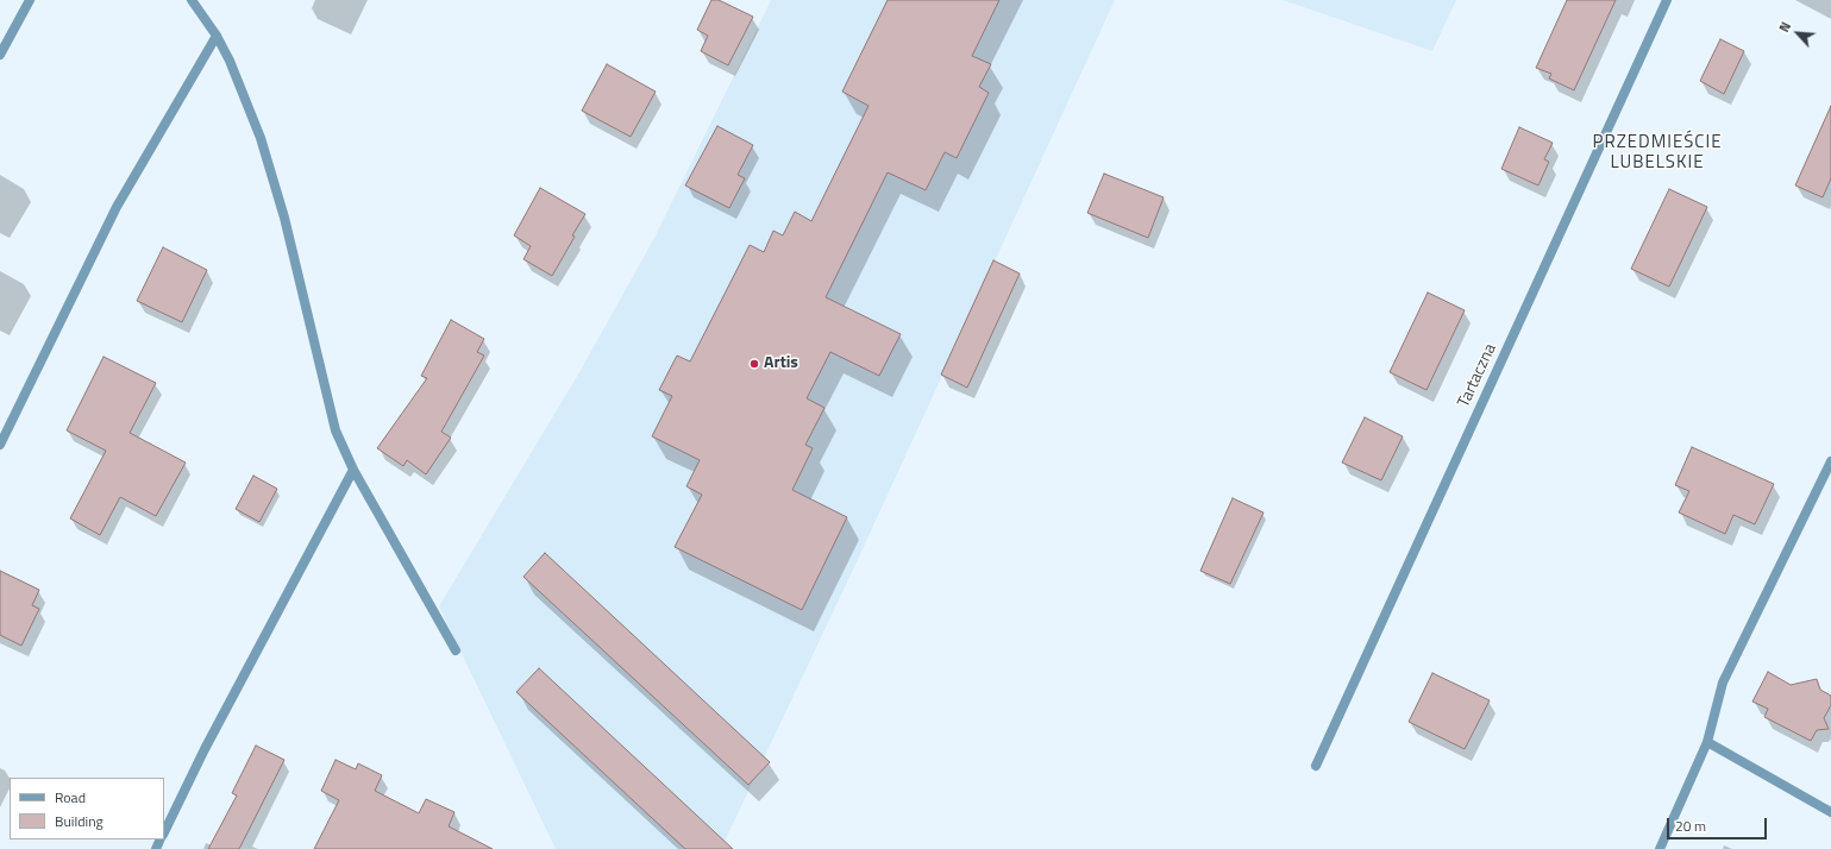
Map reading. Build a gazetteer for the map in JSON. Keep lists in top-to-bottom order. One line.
{"streets":{"street":["Tartaczna"]},"districts":["PRZEDMIEŚCIE LUBELSKIE"],"places":["Artis"],"legend":["Road","Building"],"scale_bar":"20 m","north":"top left"}
